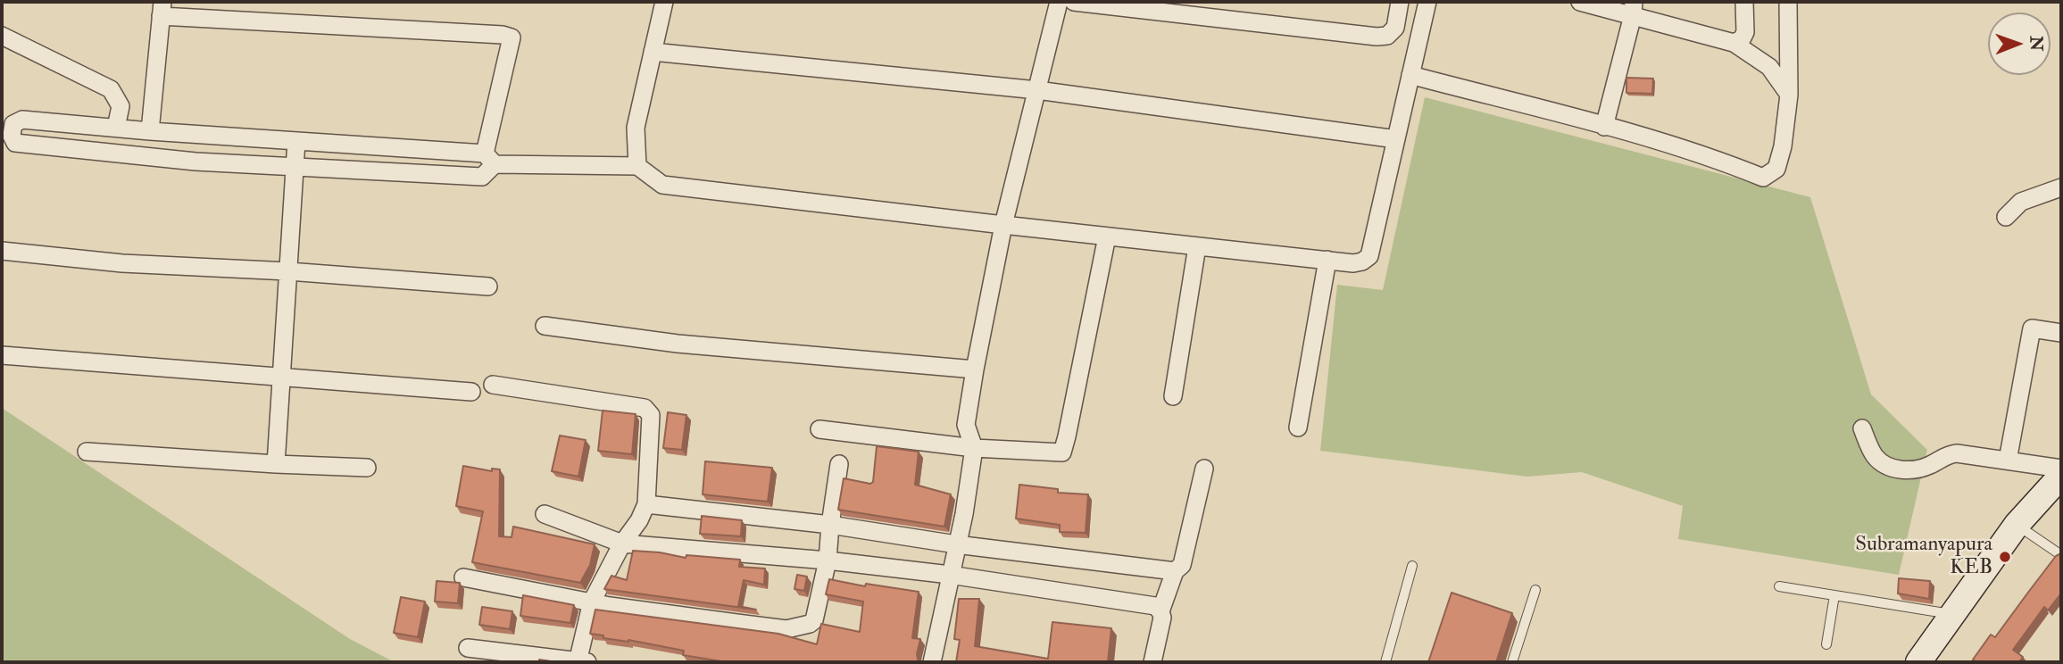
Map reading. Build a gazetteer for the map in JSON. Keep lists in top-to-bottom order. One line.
{"places":["Subramanyapura KEB"],"north":"right"}
